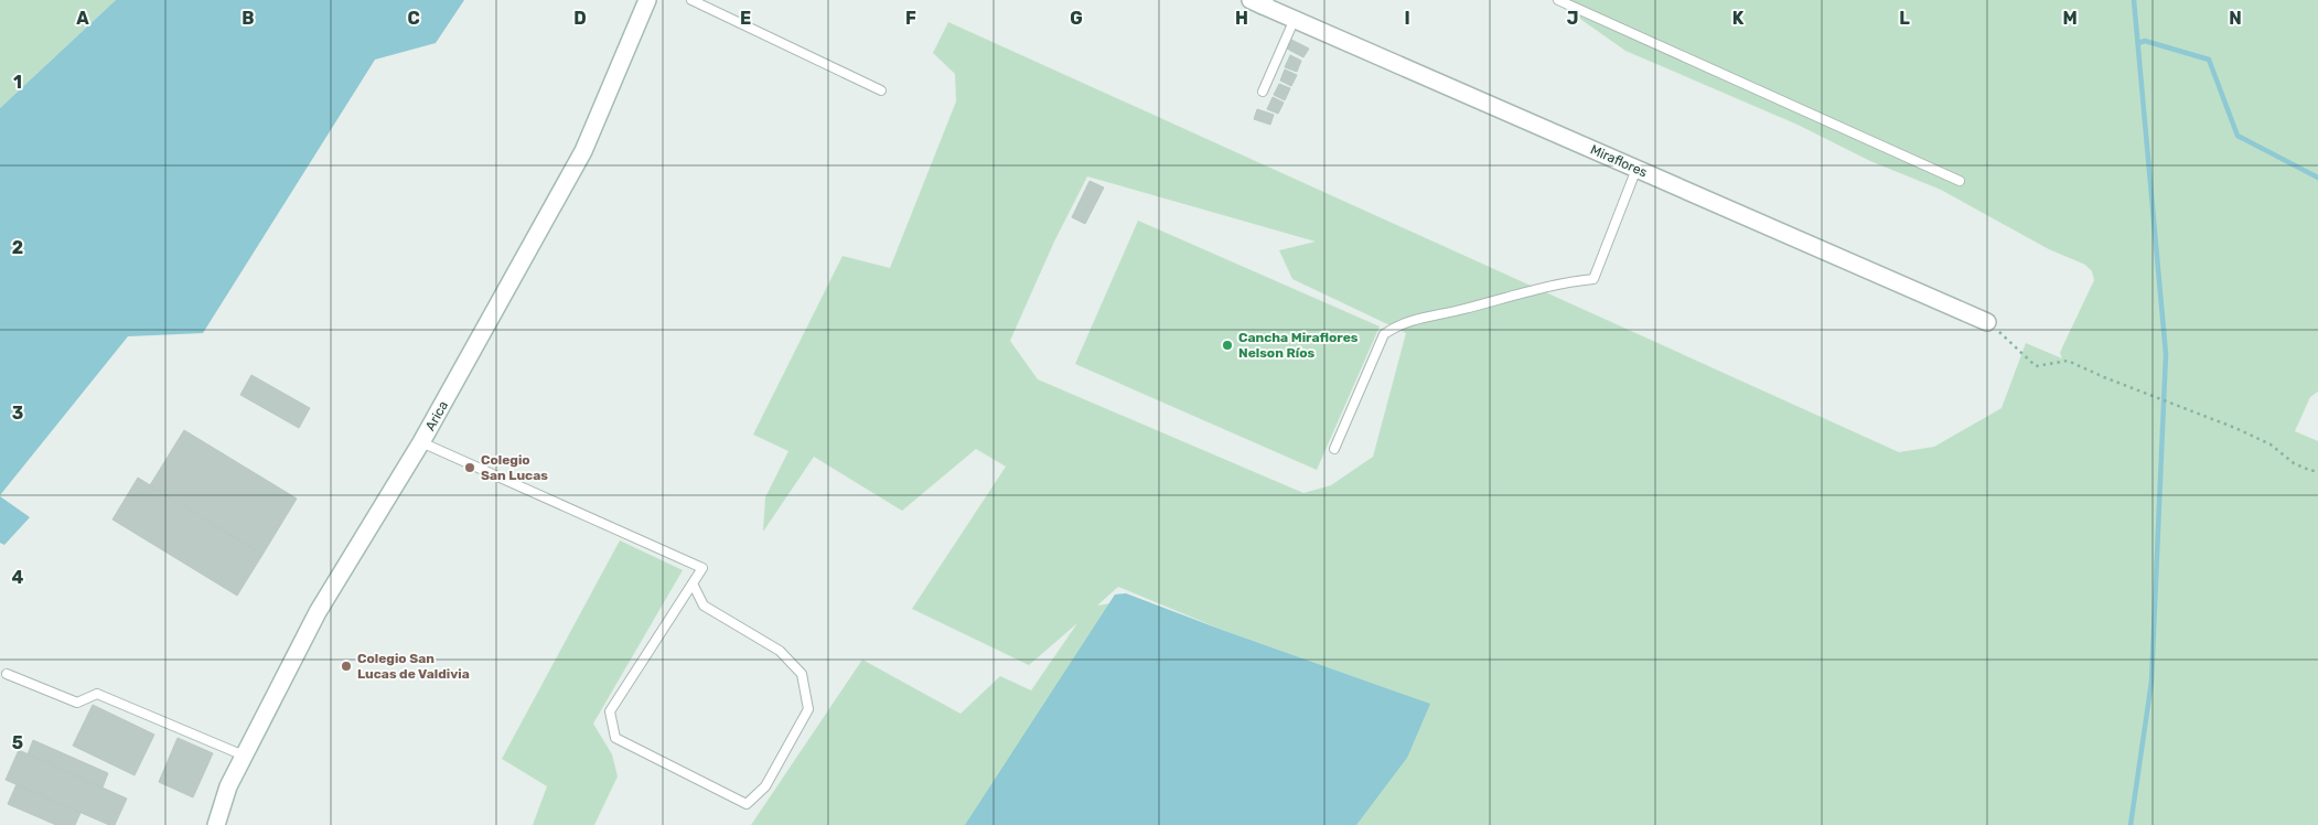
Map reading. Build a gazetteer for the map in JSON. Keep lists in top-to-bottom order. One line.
{"streets":{"main road":["Miraflores","Arica"]},"places":["Cancha Miraflores Nelson Ríos","Colegio San Lucas","Colegio San Lucas de Valdivia"],"grid":{"columns":["A","B","C","D","E","F","G","H","I","J","K","L","M","N"],"rows":["1","2","3","4","5"]}}
